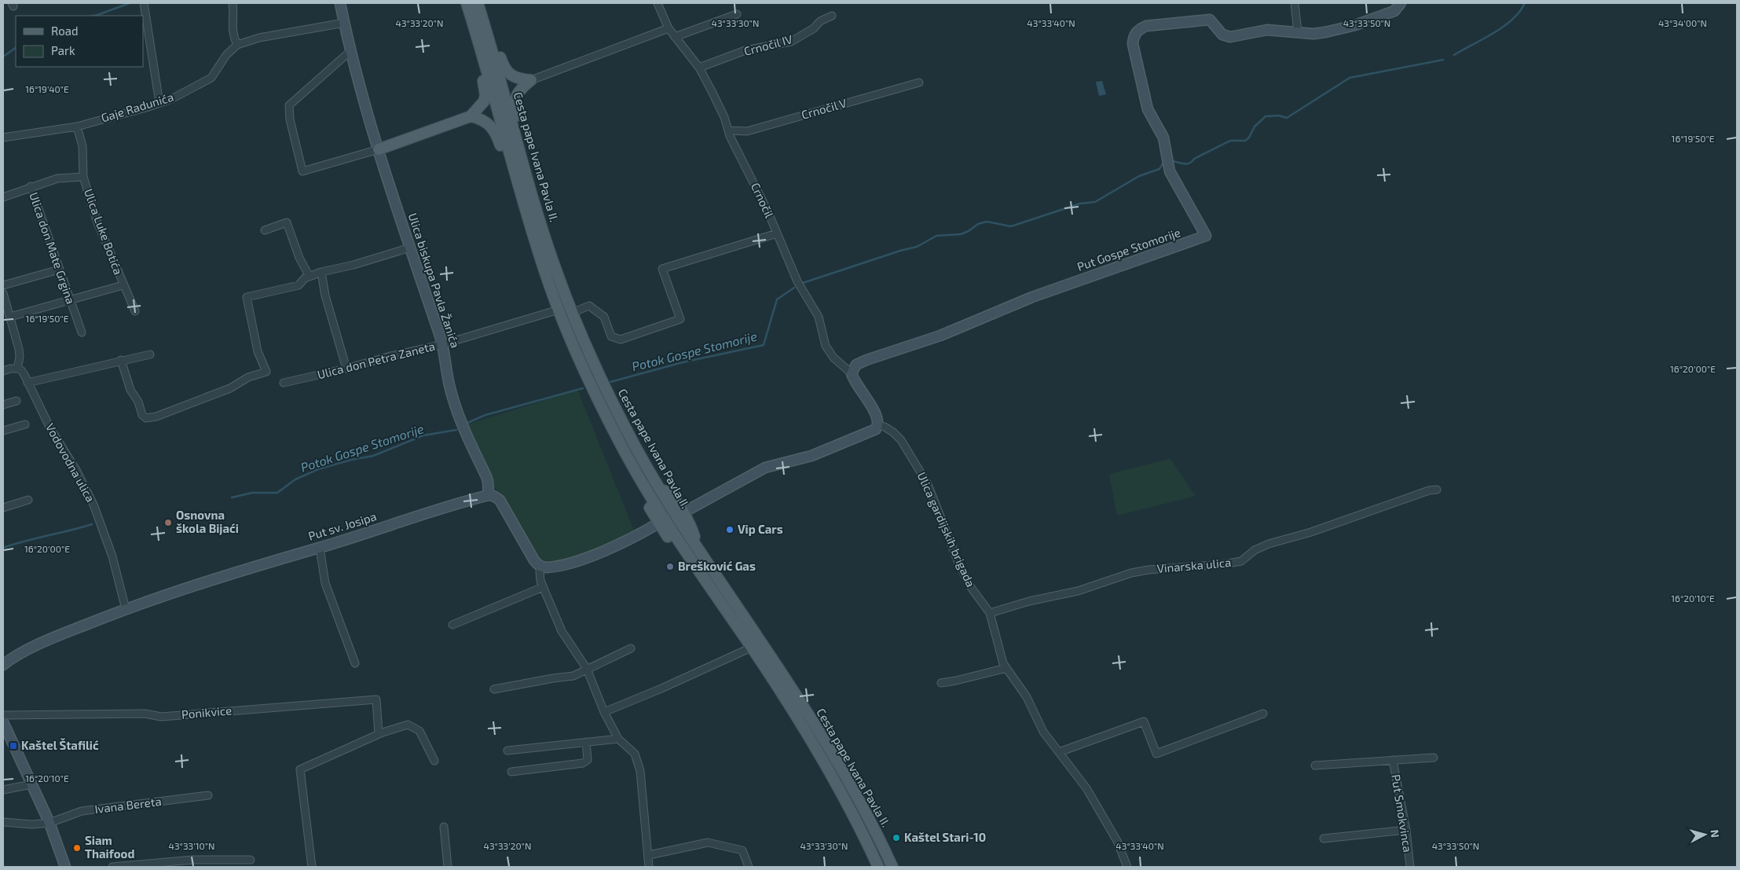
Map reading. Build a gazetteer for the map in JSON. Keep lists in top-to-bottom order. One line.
{"streets":{"main road":["Cesta pape Ivana Pavla II."],"street":["Crnočil IV","Gaje Radunića","Crnočil V","Crnočil","Ulica Luke Botića","Ulica don Mate Grgina","Put Gospe Stomorije","Ulica biskupa Pavla Žanića","Ulica don Petra Zaneta","Vodovodna ulica","Put sv. Josipa","Ulica gardijskih brigada","Vinarska ulica","Ponikvice","Ivana Bereta","Put Smokvinca"]},"crossings":[["Crnočil IV","Crnočil"],["Gaje Radunića","Ulica Luke Botića"],["Gaje Radunića","Ulica biskupa Pavla Žanića"],["Crnočil V","Crnočil"],["Cesta pape Ivana Pavla II.","Ulica don Petra Zaneta"],["Crnočil","Put Gospe Stomorije"],["Ulica biskupa Pavla Žanića","Ulica don Petra Zaneta"],["Ulica biskupa Pavla Žanića","Put sv. Josipa"],["Vodovodna ulica","Put sv. Josipa"],["Ulica gardijskih brigada","Vinarska ulica"]],"water":["Potok Gospe Stomorije"],"places":{"other":["Osnovna škola Bijaći","Vip Cars","Brešković Gas","Kaštel Stari-10","Siam Thaifood"],"transit":["Kaštel Štafilić"]},"legend":["Road","Park"],"north":"right","coordinates":["43°33'20\"N","43°33'30\"N","43°33'40\"N","43°33'50\"N","43°34'00\"N","16°19'40\"E","16°19'50\"E","16°20'00\"E","16°20'10\"E","43°33'10\"N"]}
